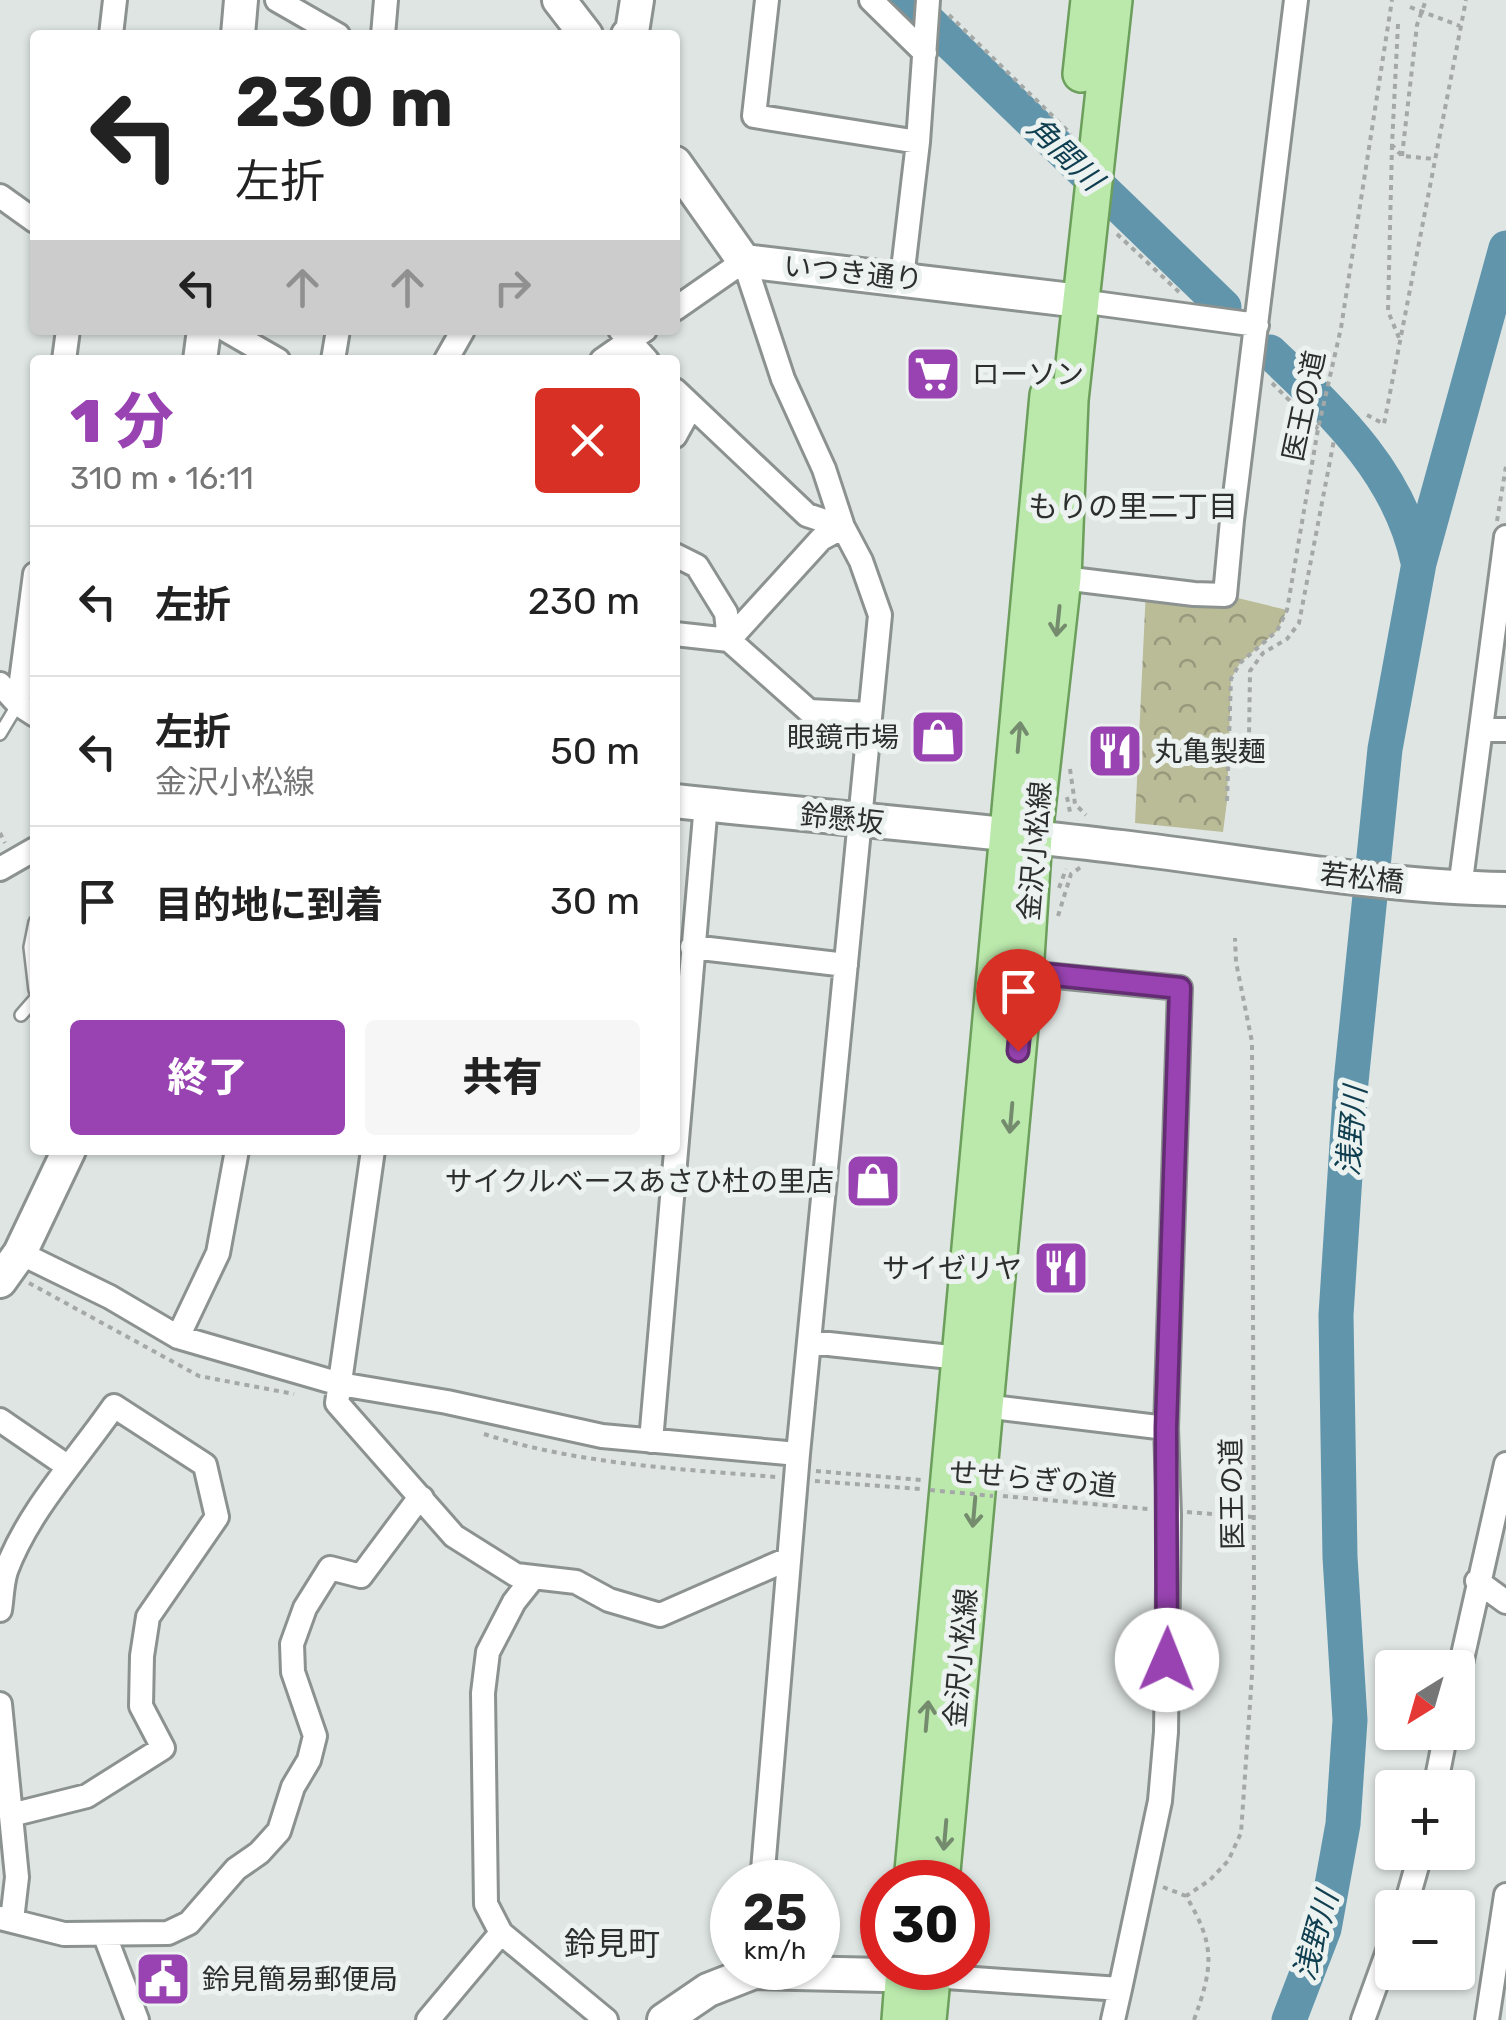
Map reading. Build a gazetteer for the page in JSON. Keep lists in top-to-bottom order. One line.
{"streets":{"main road":["金沢小松線"],"street":["いつき通り","鈴懸坂","若松橋"],"path":["医王の道","せせらぎの道"]},"crossings":[["いつき通り","金沢小松線"],["医王の道","せせらぎの道"],["鈴懸坂","金沢小松線"],["鈴懸坂","若松橋"],["金沢小松線","せせらぎの道"]],"districts":["もりの里二丁目","鈴見町"],"water":["角間川","浅野川"],"places":{"supermarket":["ローソン"],"shop":["眼鏡市場","サイクルベースあさひ杜の里店"],"restaurant":["丸亀製麺","サイゼリヤ"],"public building":["鈴見簡易郵便局"]},"north":"bottom left","page":{"turn":["230 m","左折"],"heading":["1 分","310 m · 16:11"],"list":[{"name":"左折","value":"230 m"},{"name":"左折","note":"金沢小松線","value":"50 m"},{"name":"目的地に到着","value":"30 m"}],"buttons":["終了","共有"],"map_buttons":["+","−"],"speed":"25 km/h","limit":"30"}}
